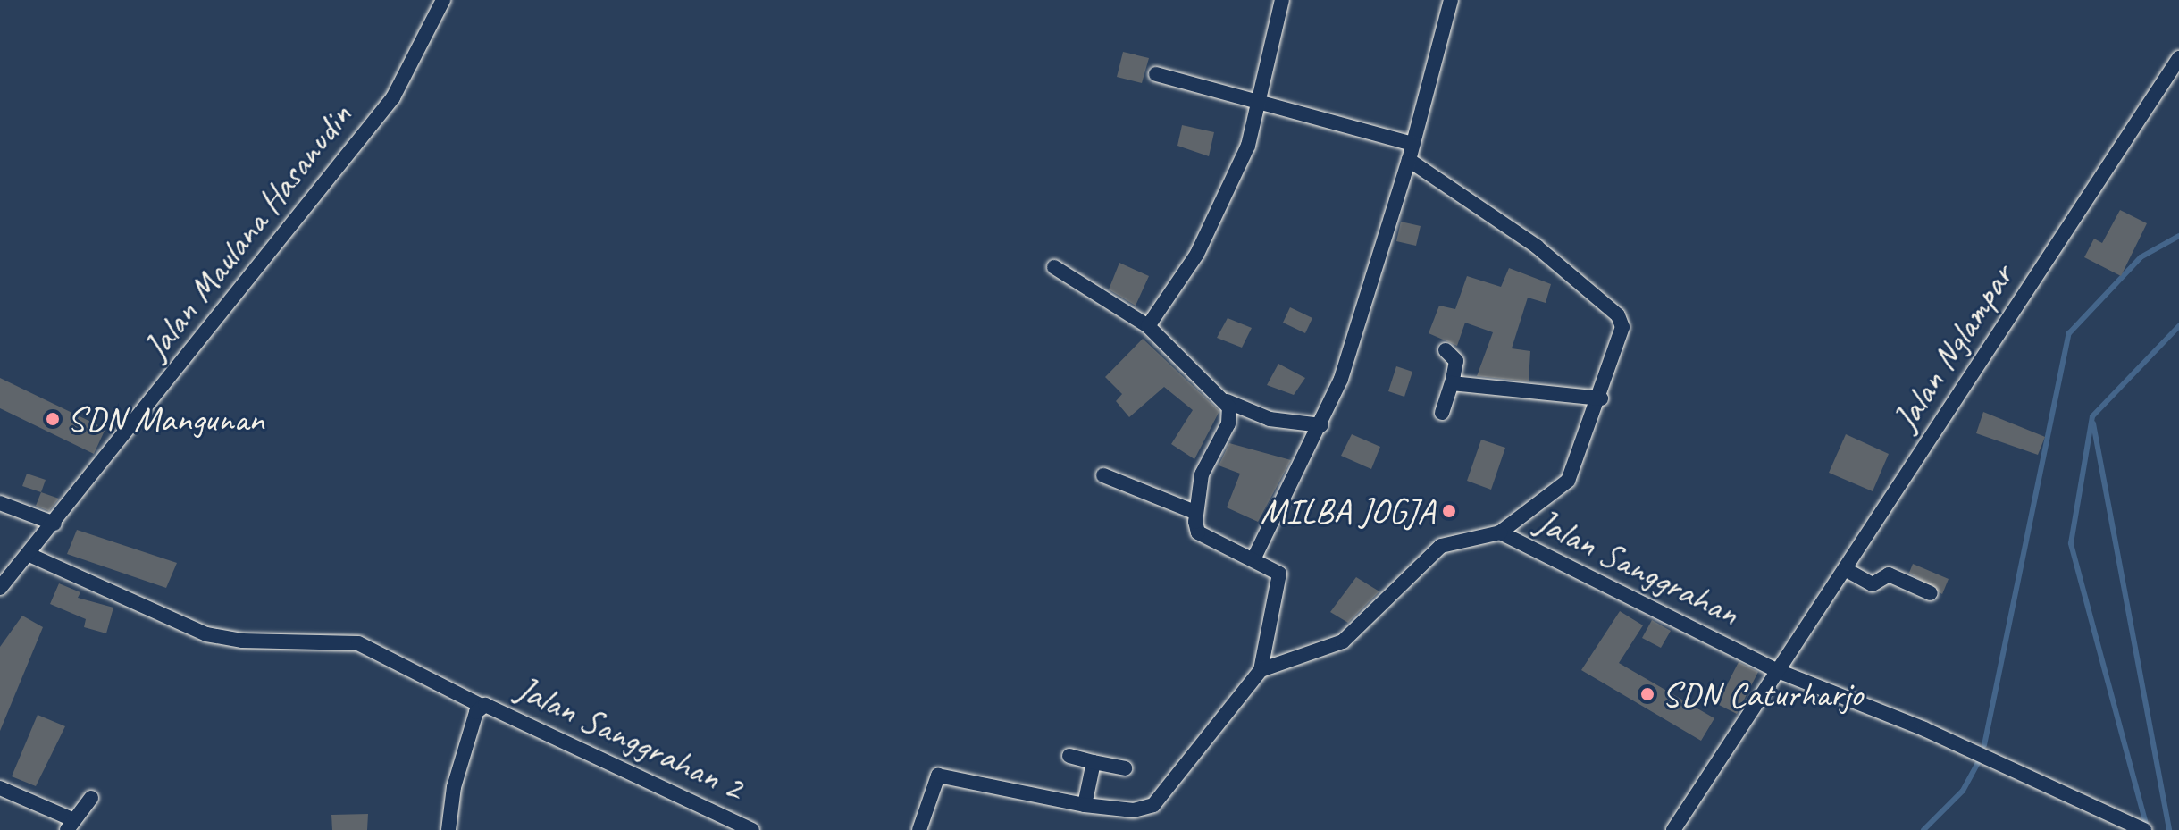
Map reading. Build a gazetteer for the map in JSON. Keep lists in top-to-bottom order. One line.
{"streets":{"street":["Jalan Maulana Hasanudin","Jalan Nglampar","Jalan Sanggrahan","Jalan Sanggrahan 2"]},"crossings":[["Jalan Nglampar","Jalan Sanggrahan"]],"places":["SDN Mangunan","MILBA JOGJA","SDN Caturharjo"]}
